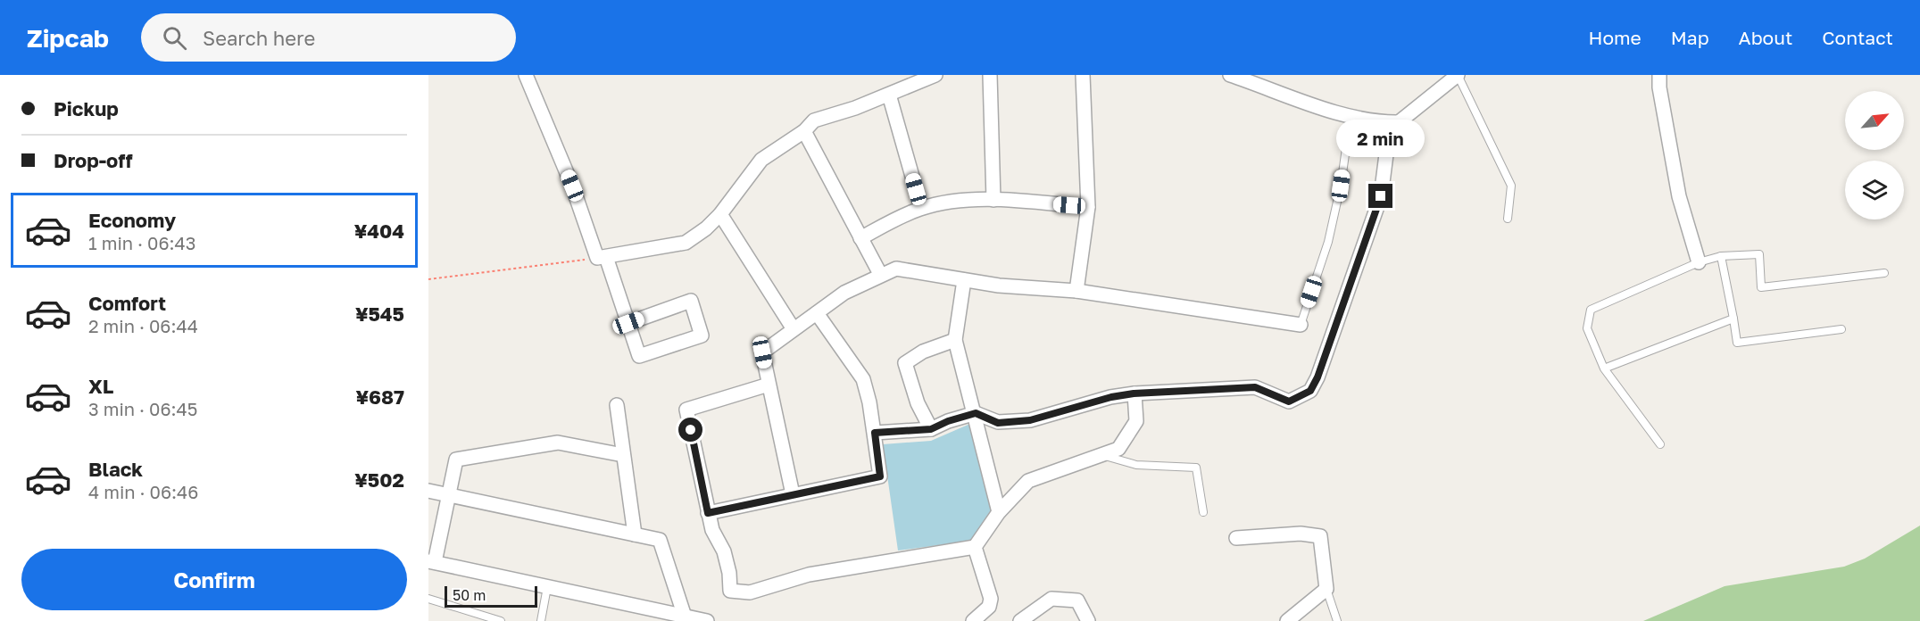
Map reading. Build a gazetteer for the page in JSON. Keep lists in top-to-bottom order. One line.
{"scale_bar":"50 m","north":"top right","page":{"header":"Zipcab","search":"Search here","nav":["Home","Map","About","Contact"],"banner":["Pickup","Drop-off"],"bubble":"2 min","list":[{"name":"Economy","note":"1 min · 06:43","value":"¥404"},{"name":"Comfort","note":"2 min · 06:44","value":"¥545"},{"name":"XL","note":"3 min · 06:45","value":"¥687"},{"name":"Black","note":"4 min · 06:46","value":"¥502"}],"buttons":"Confirm","scale":"50 m"}}
